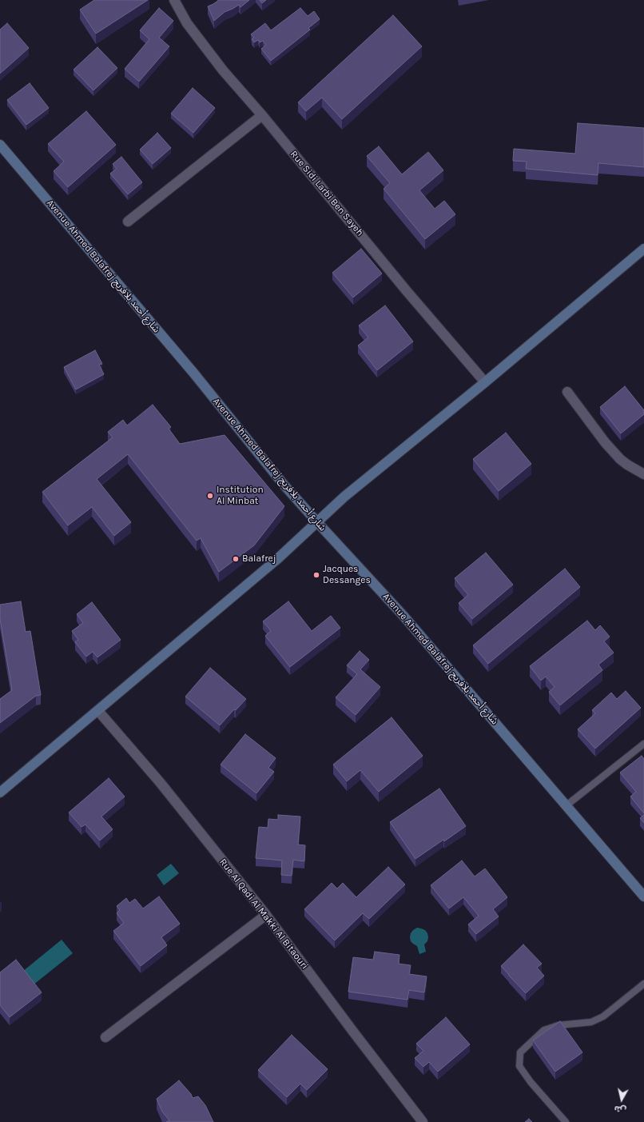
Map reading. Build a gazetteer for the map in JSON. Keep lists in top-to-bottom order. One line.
{"streets":{"main road":["Avenue Ahmed Balafrej شارع أحمد بلافريج"],"street":["Rue Sidi Larbi Ben Sayeh","Rue Al Qadi Al Makki Al Bitaouri"]},"places":["Institution Al Minbat","Balafrej","Jacques Dessanges"],"north":"bottom"}
